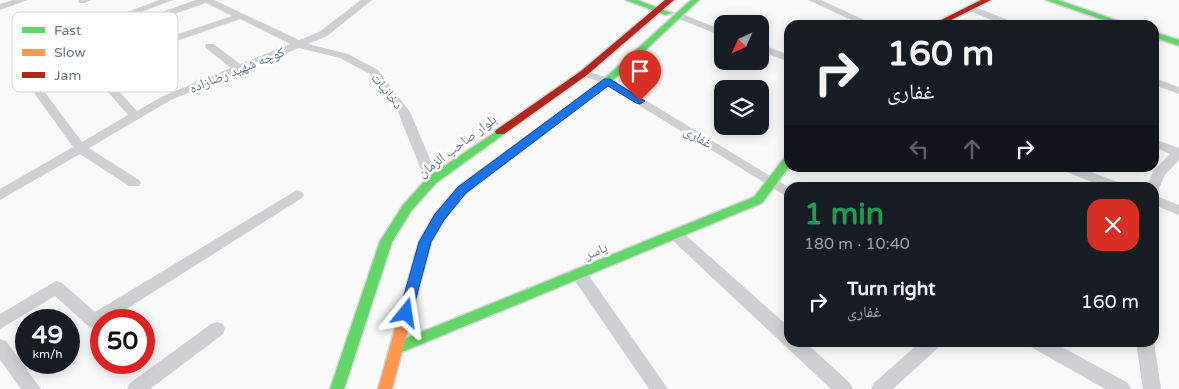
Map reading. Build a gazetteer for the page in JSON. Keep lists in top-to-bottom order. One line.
{"streets":{"main road":["بلوار صاحب الزمان","یاسر"],"street":["کوچه شهید رضازاده","دخانیات","غفاری"]},"crossings":[["کوچه شهید رضازاده","دخانیات"],["دخانیات","بلوار صاحب الزمان"],["غفاری","بلوار صاحب الزمان"],["غفاری","یاسر"]],"legend":["Fast","Slow","Jam"],"north":"bottom left","page":{"turn":["160 m","غفاری"],"heading":["1 min","180 m · 10:40"],"list":[{"name":"Turn right","note":"غفاری","value":"160 m"}],"speed":"49 km/h","limit":"50"}}
